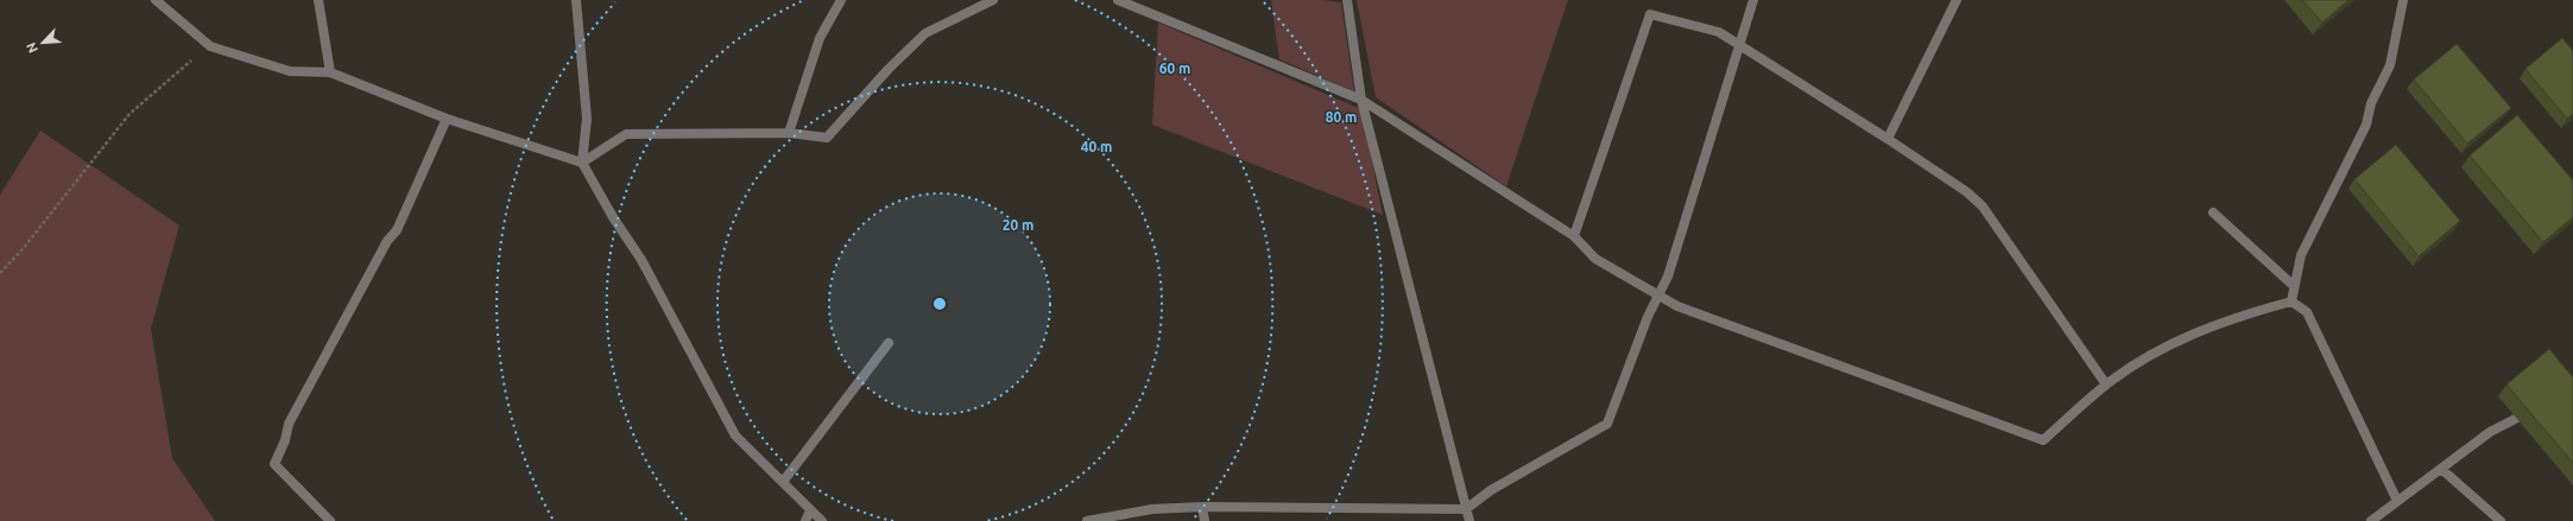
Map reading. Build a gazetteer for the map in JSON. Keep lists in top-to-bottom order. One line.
{"north":"bottom left","rings":["60 m","80 m","40 m","20 m"]}
